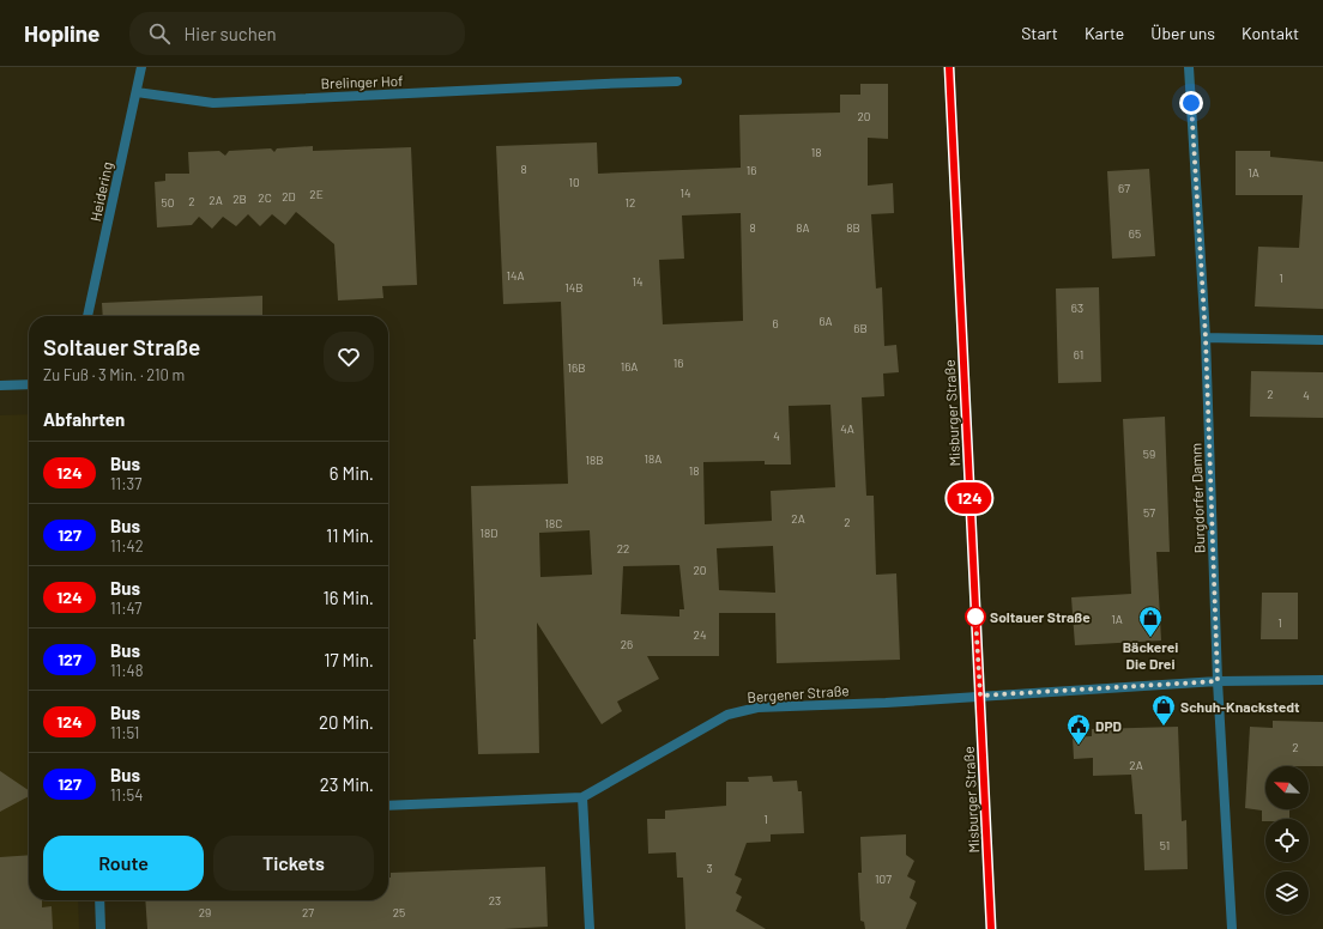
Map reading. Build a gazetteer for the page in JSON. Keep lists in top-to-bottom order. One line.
{"streets":{"street":["Brelinger Hof","Heidering","Misburger Straße","Burgdorfer Damm","Bergener Straße"]},"crossings":[["Brelinger Hof","Heidering"],["Misburger Straße","Bergener Straße"]],"places":{"other":["Soltauer Straße"],"shop":["Bäckerei Die Drei","Schuh-Knackstedt"],"public building":["DPD"]},"lines":["bus line 124"],"house_numbers":["20","18","8","16","1A","10","67","14","2E","2D","2C","2B","2A","2","50","12","8","8A","8B","65","14A","1","14","14B","63","6A","6","6B","61","16","16A","16B","2","4","4A","4","59","18A","18B","18","57","2A","2","18C","18D","22","20","1A","1","24","26","2","2A","1","51","3","107","23","29","27","25"],"north":"top left","page":{"header":"Hopline","search":"Hier suchen","nav":["Start","Karte","Über uns","Kontakt"],"on_map":"124","heading":[["Soltauer Straße","Zu Fuß · 3 Min. · 210 m"],"Abfahrten"],"list":[{"mark":"124","name":"Bus","note":"11:37","value":"6 Min."},{"mark":"127","name":"Bus","note":"11:42","value":"11 Min."},{"mark":"124","name":"Bus","note":"11:47","value":"16 Min."},{"mark":"127","name":"Bus","note":"11:48","value":"17 Min."},{"mark":"124","name":"Bus","note":"11:51","value":"20 Min."},{"mark":"127","name":"Bus","note":"11:54","value":"23 Min."}],"buttons":["Route","Tickets"]}}
